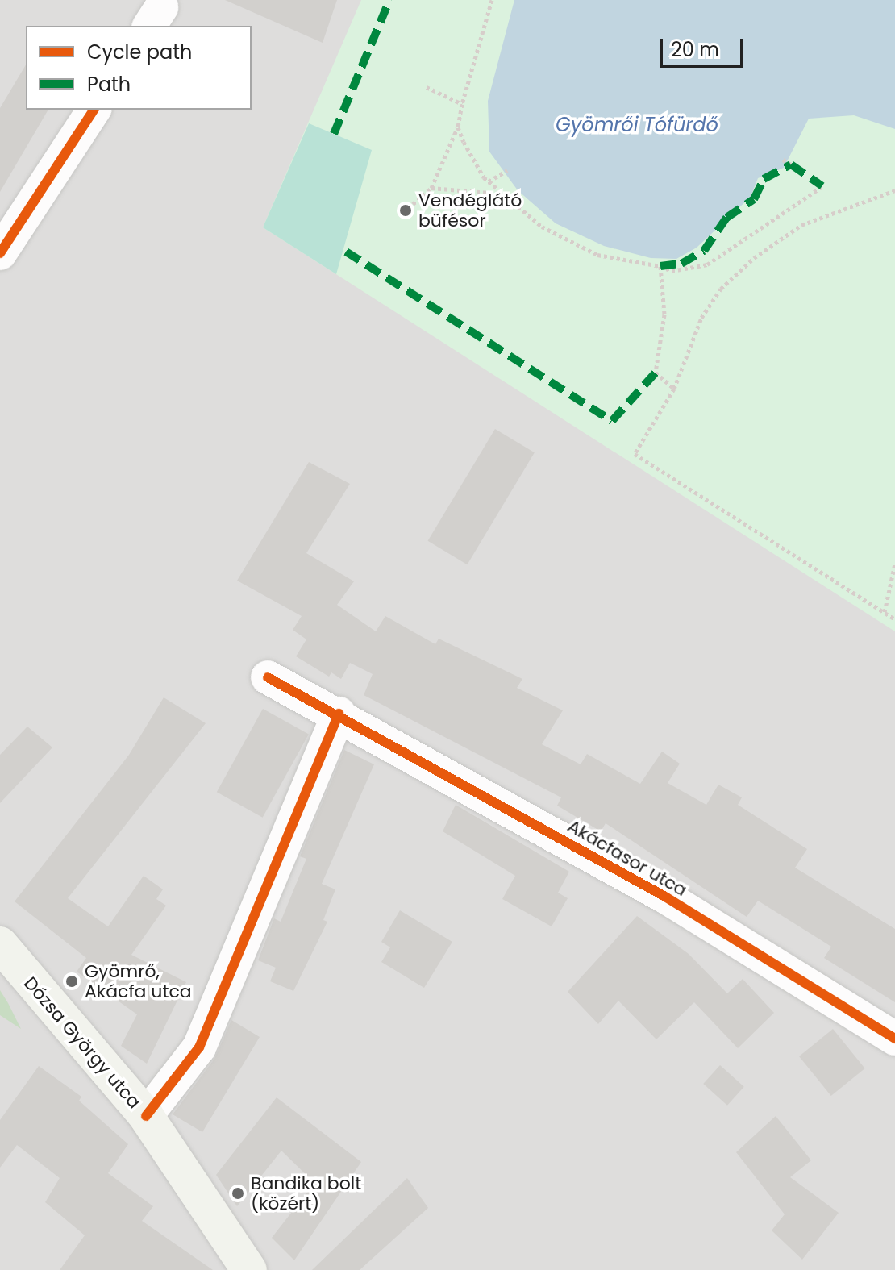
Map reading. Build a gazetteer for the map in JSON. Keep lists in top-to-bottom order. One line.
{"streets":{"main road":["Dózsa György utca"],"street":["Akácfasor utca"]},"water":["Gyömrői Tófürdő"],"places":["Vendéglátó büfésor","Gyömrő, Akácfa utca","Bandika bolt (közért)"],"legend":["Cycle path","Path"],"scale_bar":"20 m"}
